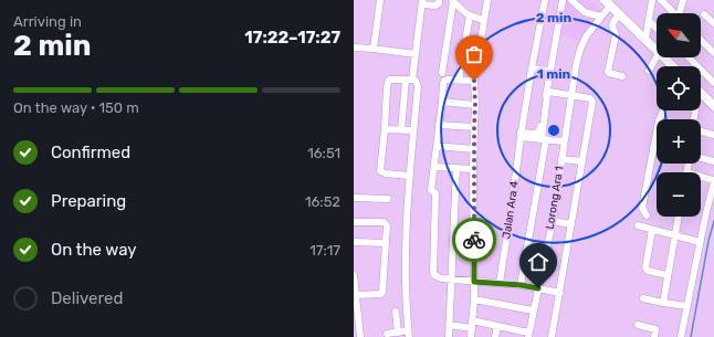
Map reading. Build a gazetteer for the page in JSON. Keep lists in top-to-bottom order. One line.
{"streets":{"street":["Lorong Ara 1","Jalan Ara 4"]},"north":"top left","page":{"heading":["2 min","Arriving in","17:22–17:27"],"map_buttons":["+","−"],"bar":"On the way · 150 m","list":[["Confirmed","16:51"],["Preparing","16:52"],["On the way","17:17"],"Delivered"]},"rings":["2 min","1 min"]}
